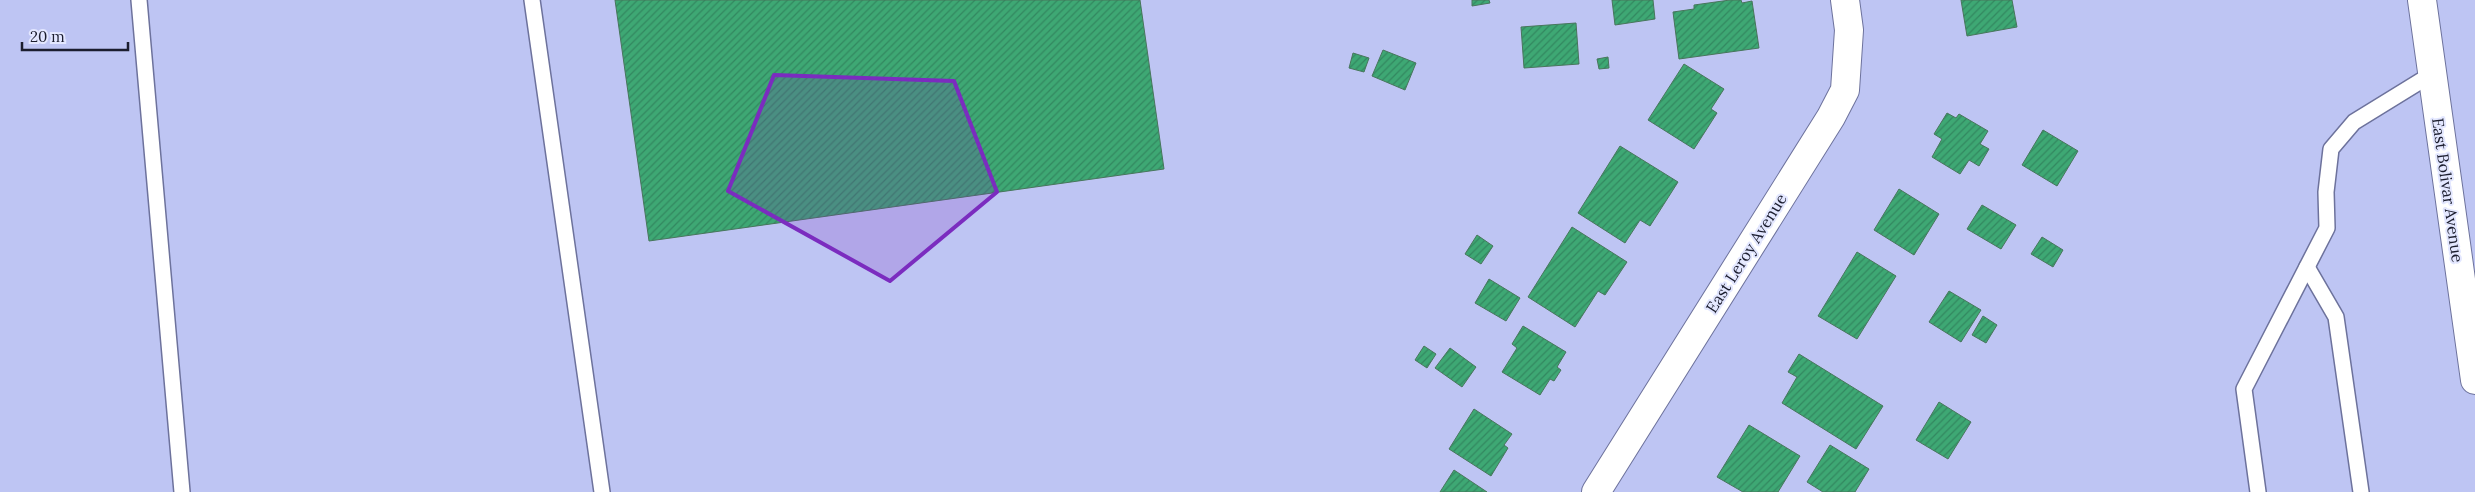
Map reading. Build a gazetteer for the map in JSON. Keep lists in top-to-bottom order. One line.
{"streets":{"street":["East Bolivar Avenue","East Leroy Avenue"]},"scale_bar":"20 m"}
